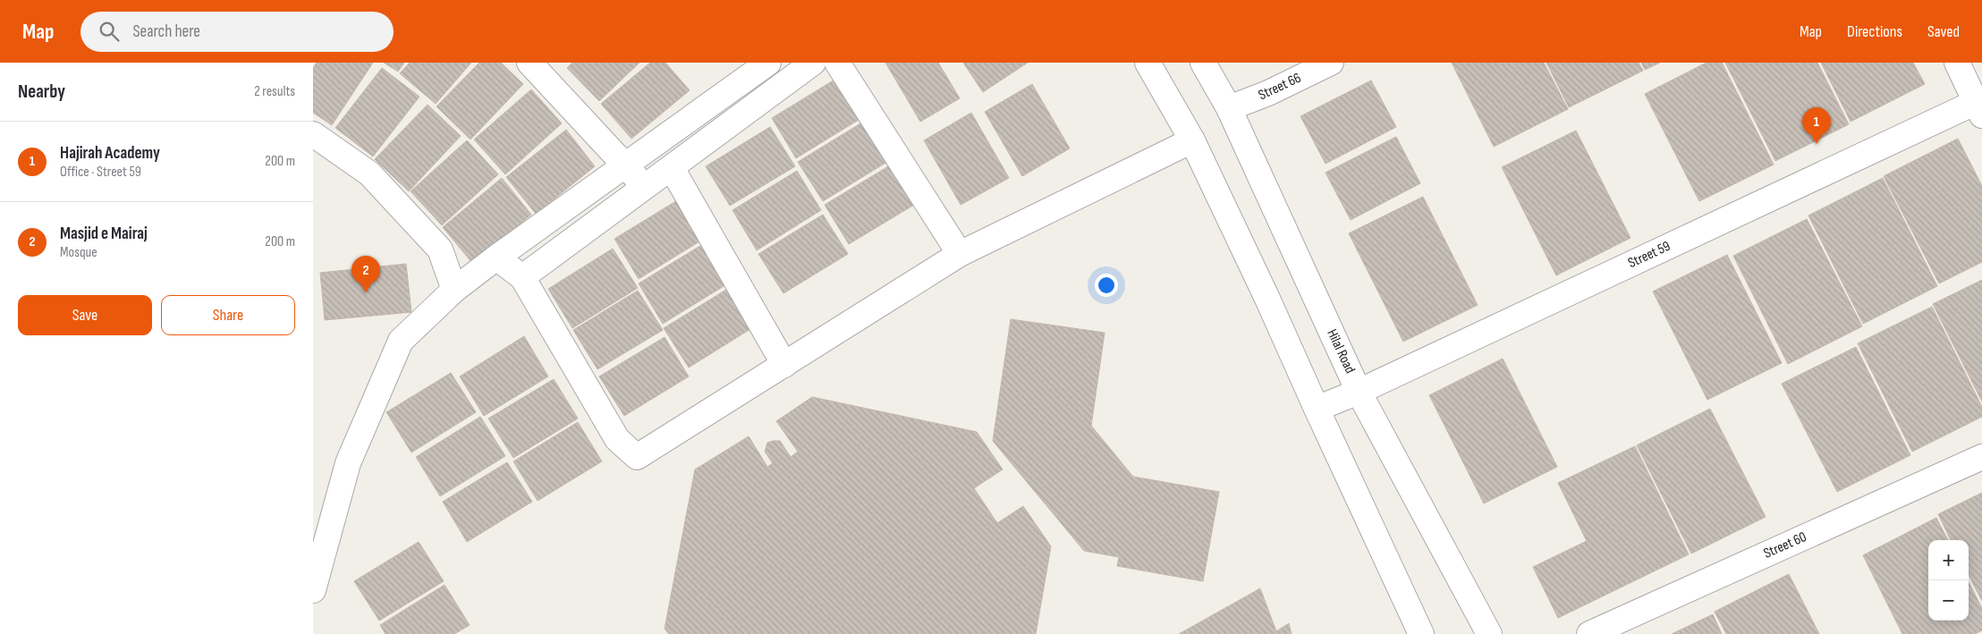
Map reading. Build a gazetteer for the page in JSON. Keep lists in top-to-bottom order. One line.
{"streets":{"street":["Street 66","Street 59","Hilal Road","Street 60"]},"crossings":[["Street 66","Hilal Road"],["Street 59","Hilal Road"]],"page":{"header":"Map","search":"Search here","nav":["Map","Directions","Saved"],"heading":["Nearby","2 results"],"pins":["1","2"],"list":[{"mark":"1","name":"Hajirah Academy","note":"Office · Street 59","value":"200 m"},{"mark":"2","name":"Masjid e Mairaj","note":"Mosque","value":"200 m"}],"buttons":["Save","Share"],"map_buttons":["+","−"]}}
